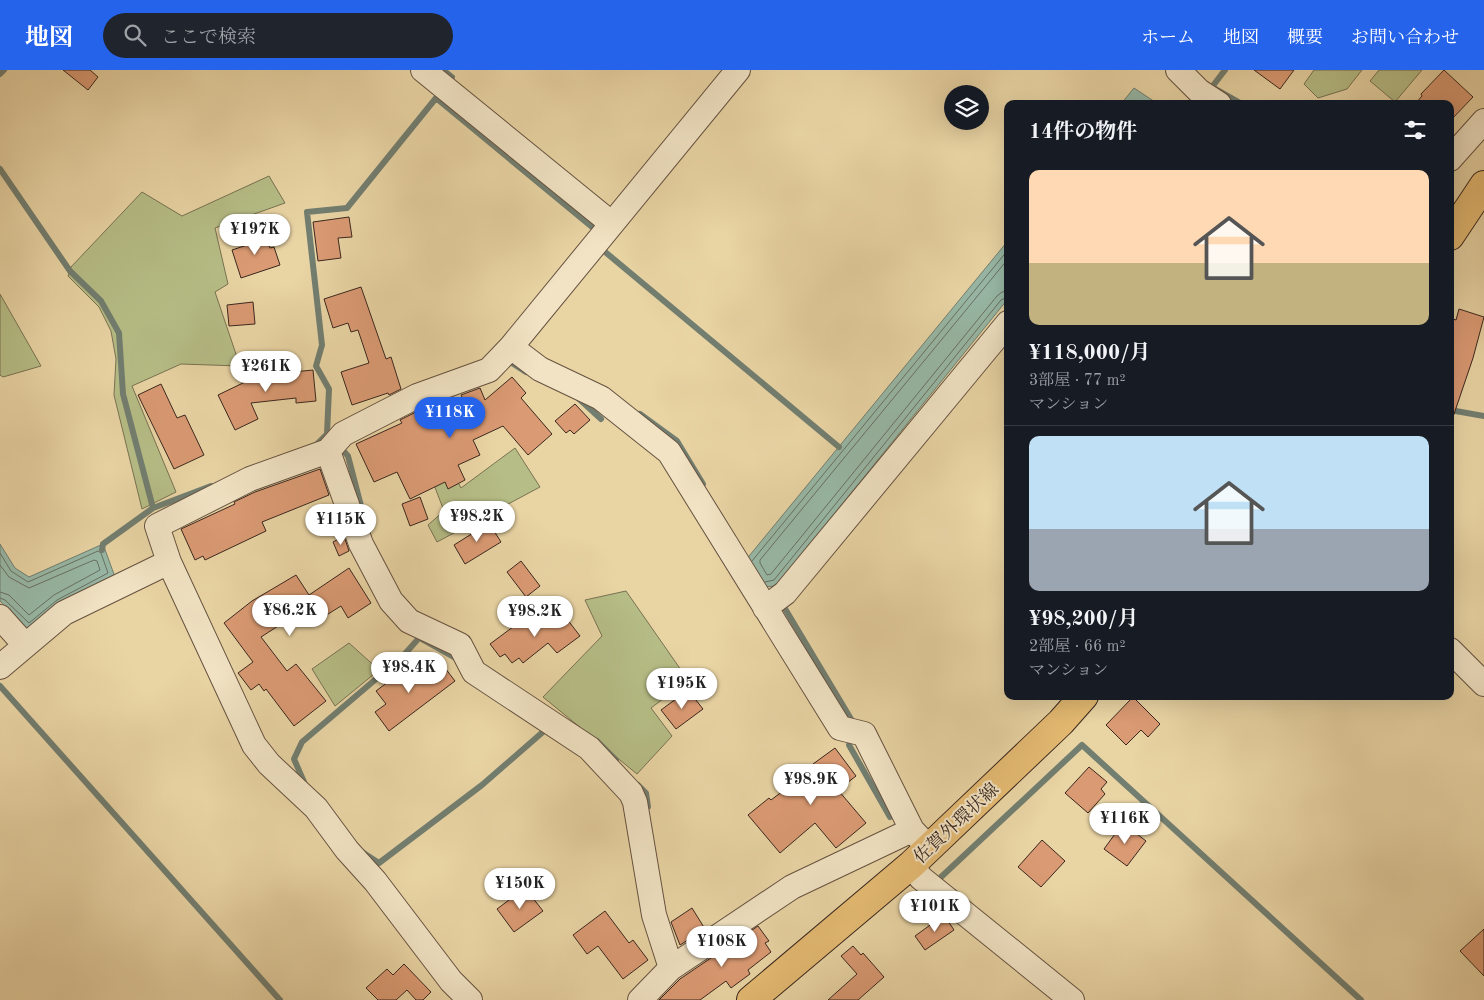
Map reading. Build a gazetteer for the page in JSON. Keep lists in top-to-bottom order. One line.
{"streets":{"main road":["佐賀外環状線"]},"page":{"header":"地図","search":"ここで検索","nav":["ホーム","地図","概要","お問い合わせ"],"heading":"14件の物件","list":[{"name":"¥118,000/月","note":"3部屋 · 77 m² · マンション"},{"name":"¥98,200/月","note":"2部屋 · 66 m² · マンション"}],"price":["¥197K","¥261K","¥118K","¥98.2K","¥115K","¥86.2K","¥98.2K","¥98.4K","¥195K","¥98.9K","¥116K","¥150K","¥101K","¥108K"]}}
